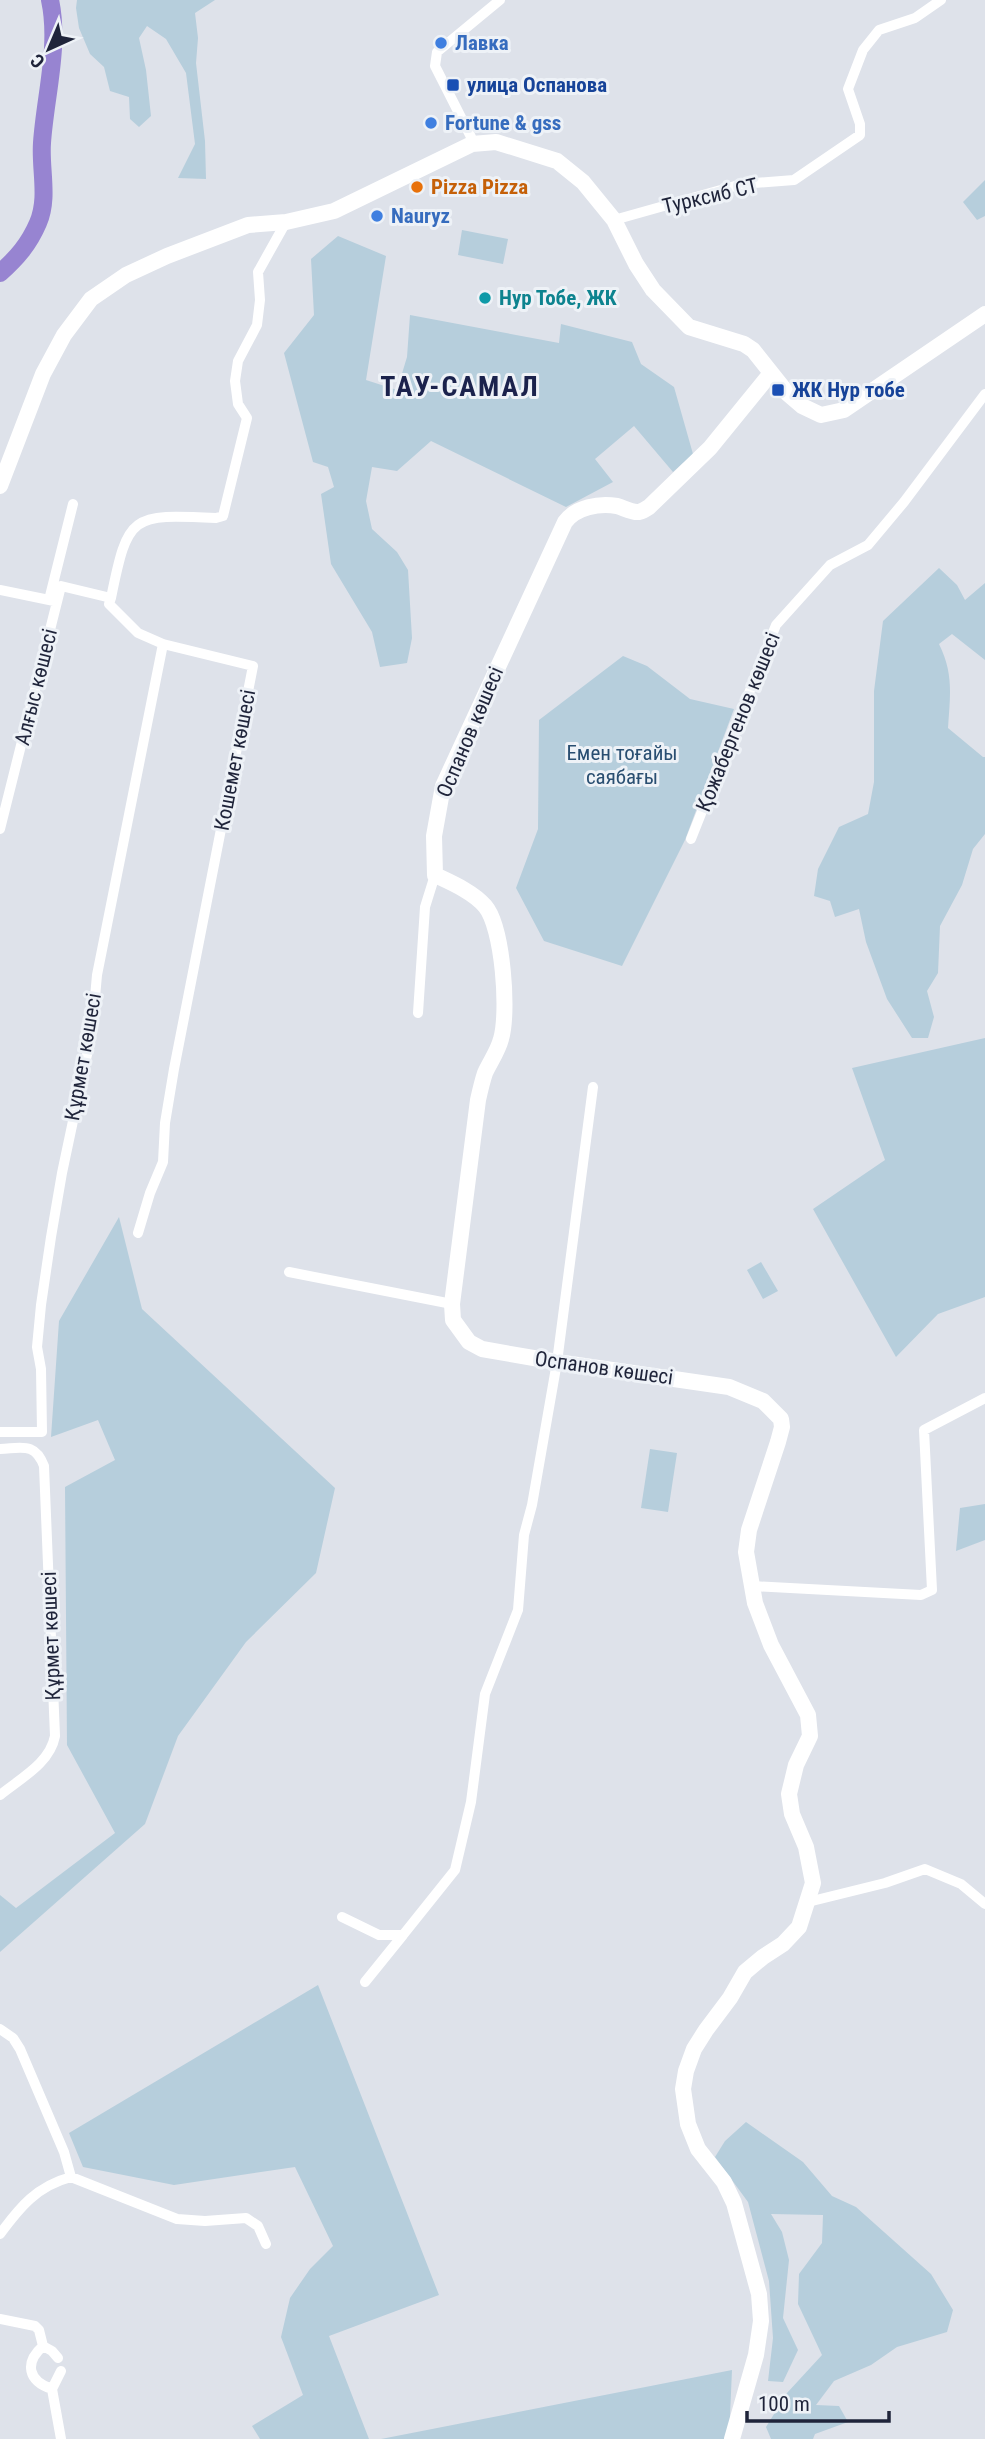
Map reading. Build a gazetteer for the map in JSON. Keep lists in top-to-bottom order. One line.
{"streets":{"street":["Турксиб СТ","Алғыс көшесі","Қожабергенов көшесі","Оспанов көшесі","Кошемет көшесі","Құрмет көшесі"]},"crossings":[["Алғыс көшесі","Кошемет көшесі"],["Кошемет көшесі","Құрмет көшесі"]],"districts":["ТАУ-САМАЛ"],"parks":["Емен тоғайы саябағы"],"places":{"other":["Лавка","Fortune & gss","Pizza Pizza","Nauryz","Нур Тобе, ЖК"],"transit":["улица Оспанова","ЖК Нур тобе"]},"scale_bar":"100 m","north":"bottom left"}
